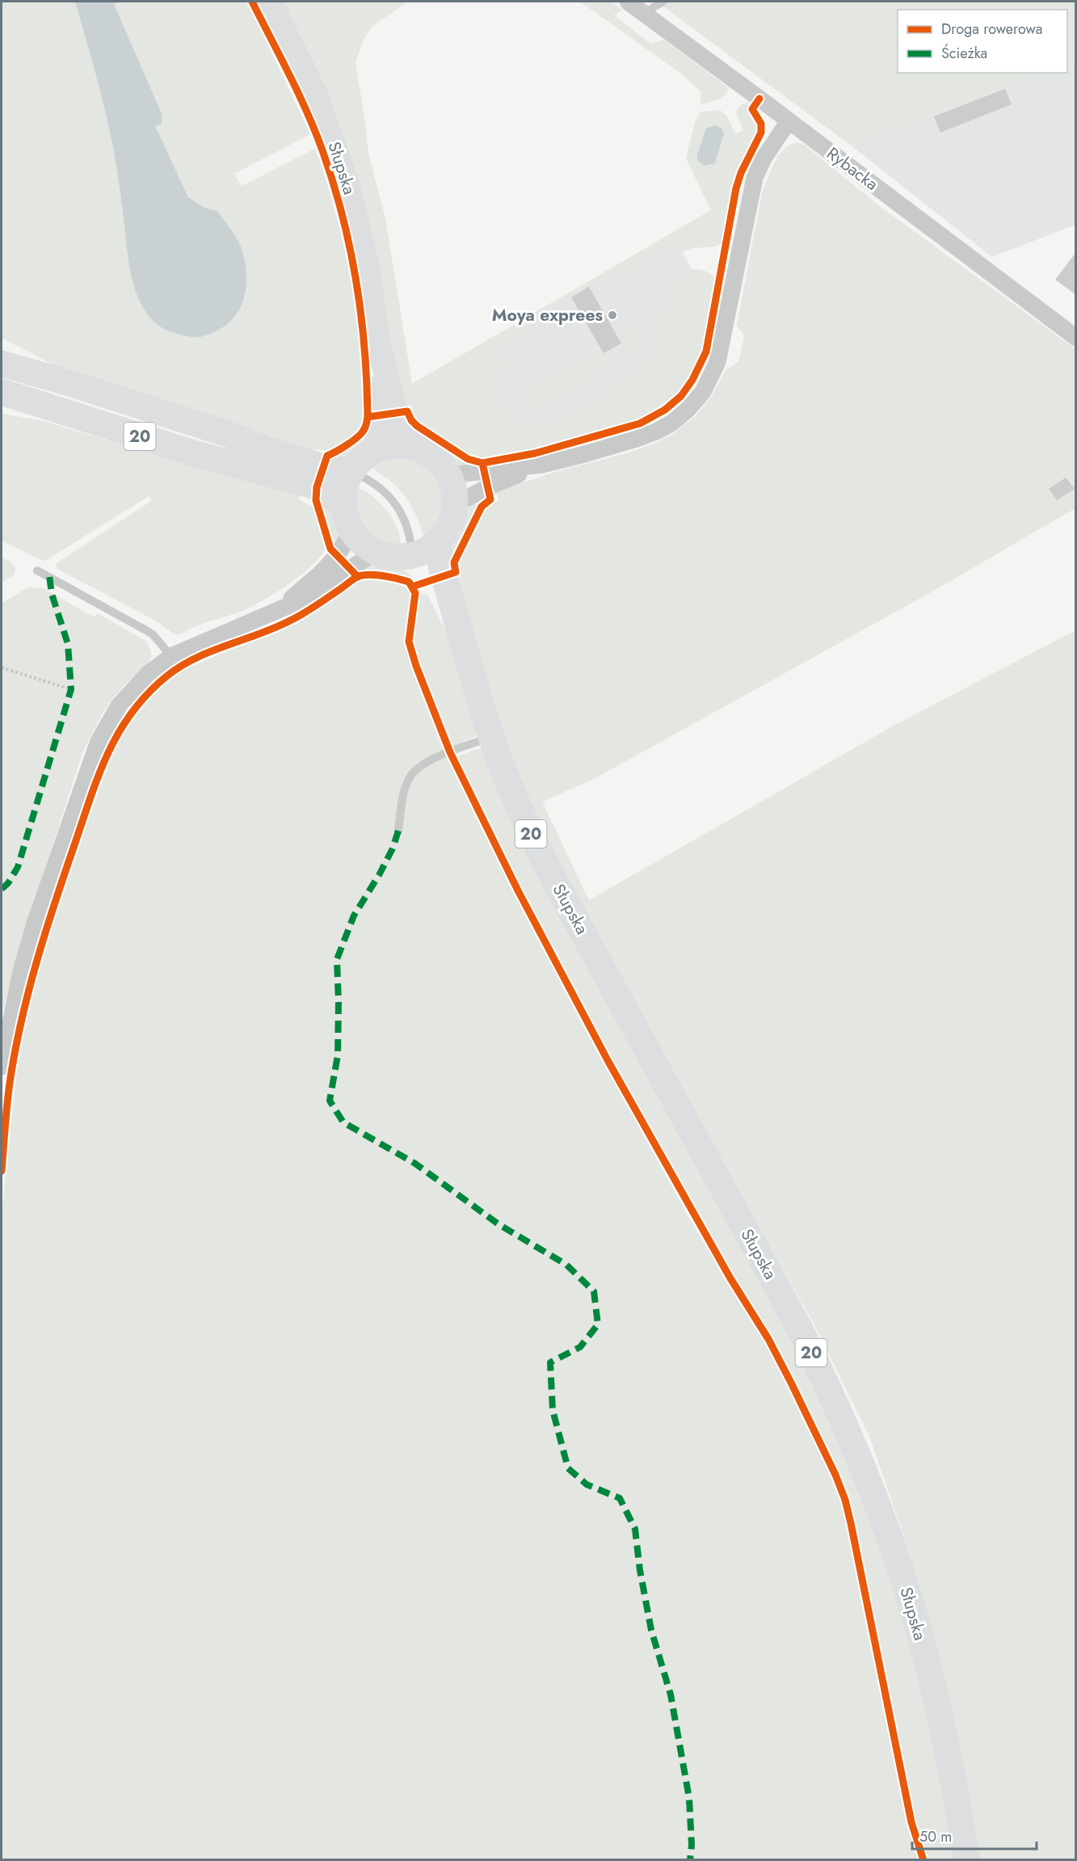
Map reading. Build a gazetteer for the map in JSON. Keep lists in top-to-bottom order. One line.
{"streets":{"main road":["Słupska","20"],"street":["Rybacka"]},"places":["Moya exprees"],"legend":["Droga rowerowa","Ścieżka"],"scale_bar":"50 m"}
